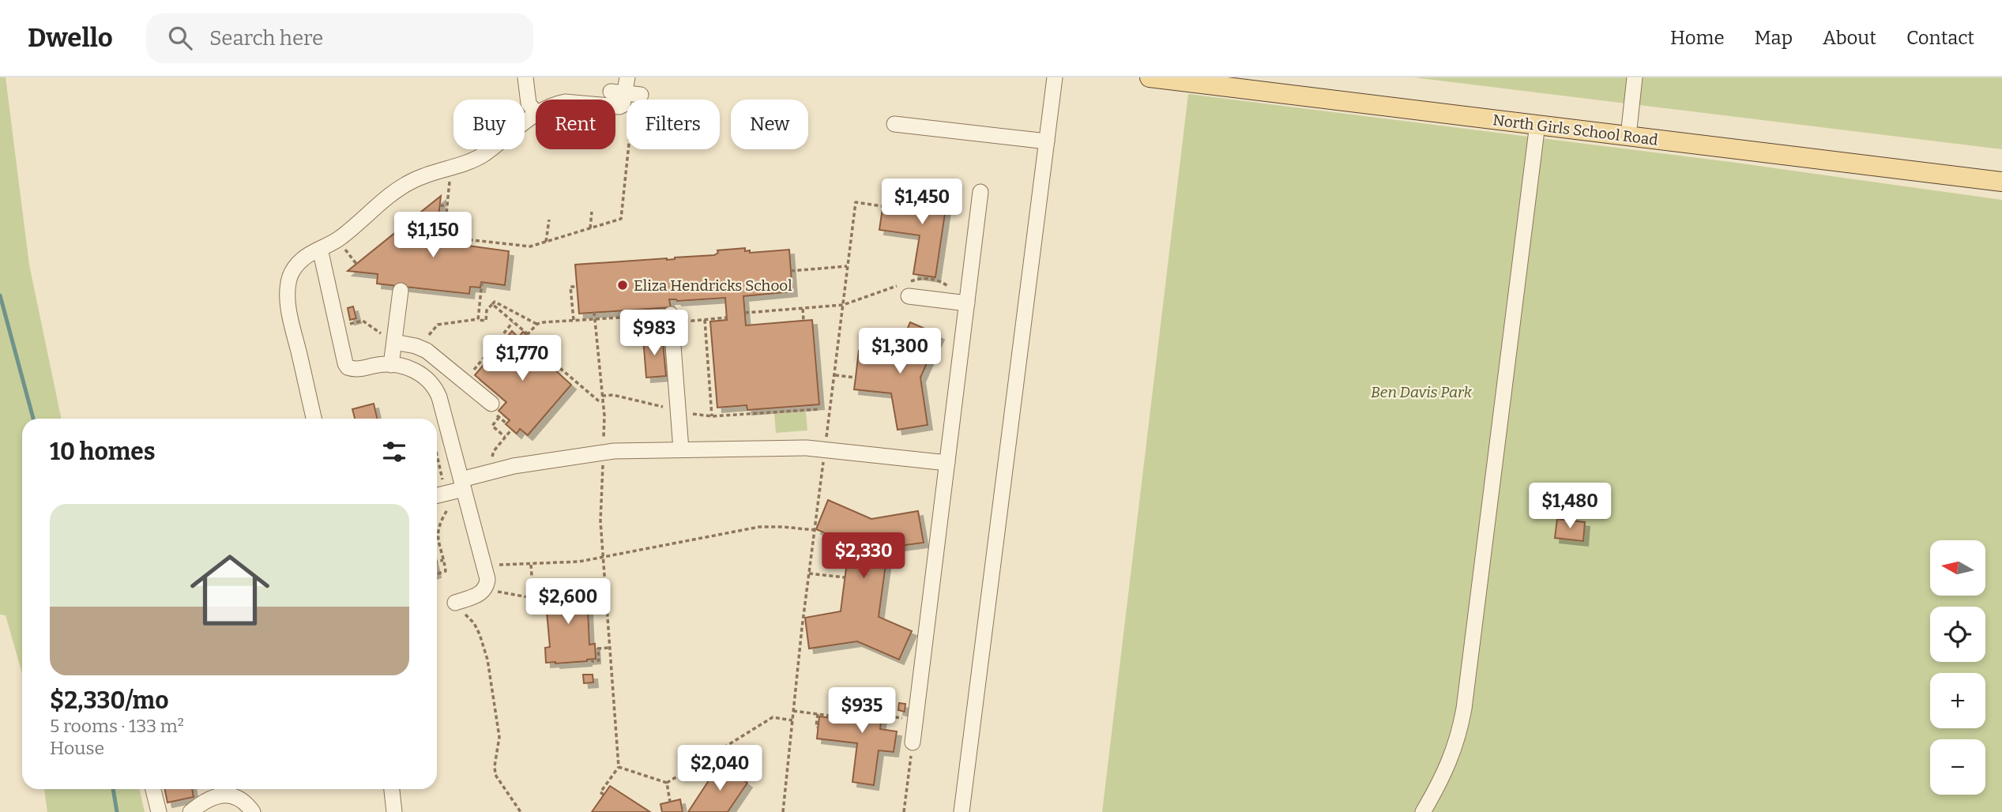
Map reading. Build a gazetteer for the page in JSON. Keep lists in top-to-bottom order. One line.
{"streets":{"main road":["North Girls School Road"]},"parks":["Ben Davis Park"],"places":["Eliza Hendricks School"],"north":"left","page":{"header":"Dwello","search":"Search here","nav":["Home","Map","About","Contact"],"chip":["Buy","Rent","Filters","New"],"price":["$1,450","$1,150","$983","$1,300","$1,770","$1,480","$2,330","$2,600","$935","$2,040"],"heading":"10 homes","list":[{"name":"$2,330/mo","note":"5 rooms · 133 m² · House"}],"map_buttons":["+","−"]}}
